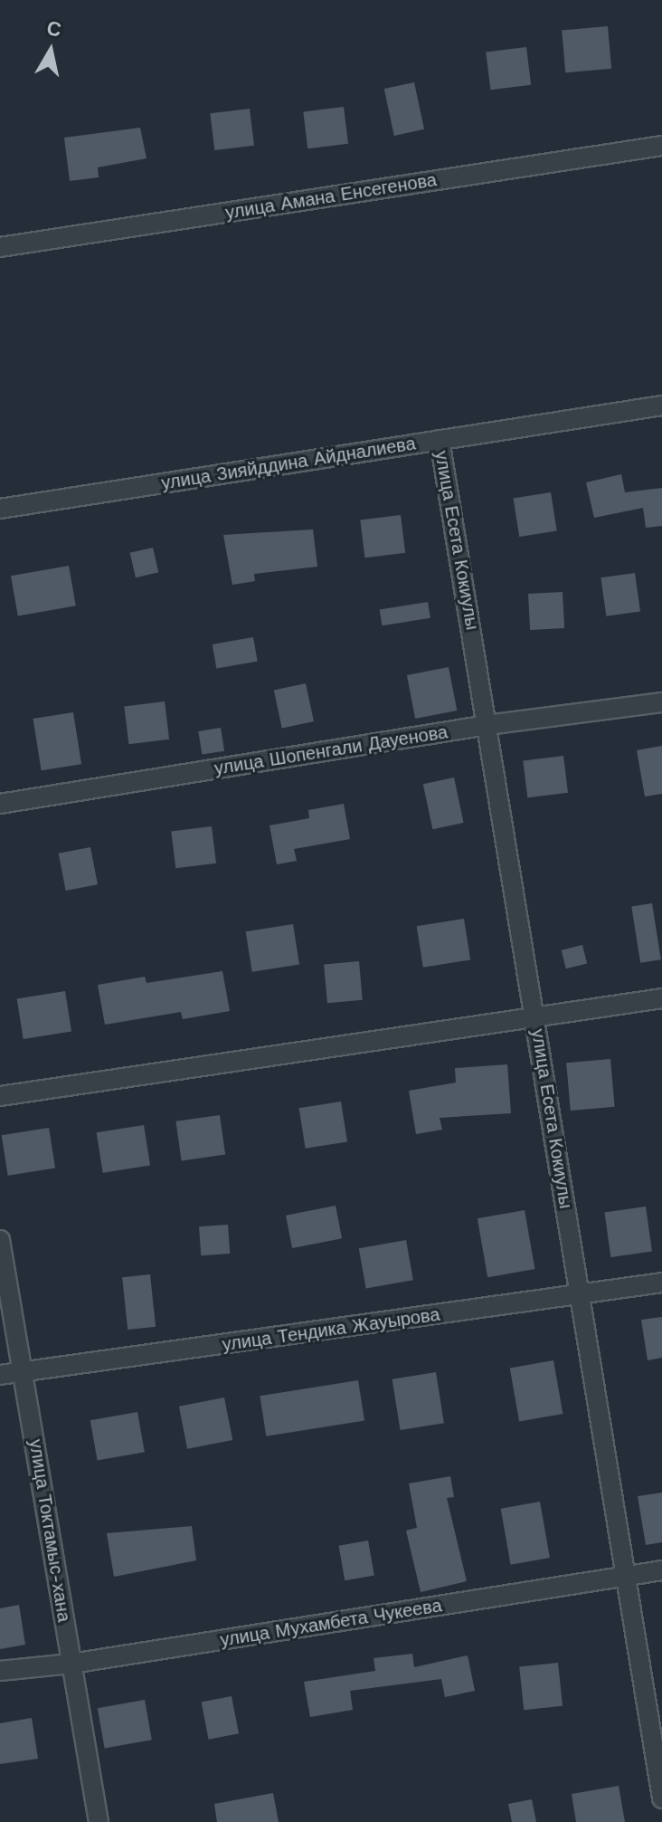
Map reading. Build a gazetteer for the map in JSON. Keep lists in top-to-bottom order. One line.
{"streets":{"street":["улица Амана Енсегенова","улица Зияйддина Айдналиева","улица Есета Кокиулы","улица Шопенгали Дауенова","улица Тендика Жауырова","улица Токтамыс-хана","улица Мухамбета Чукеева"]},"crossings":[["улица Зияйддина Айдналиева","улица Есета Кокиулы"],["улица Есета Кокиулы","улица Шопенгали Дауенова"],["улица Есета Кокиулы","улица Тендика Жауырова"],["улица Есета Кокиулы","улица Мухамбета Чукеева"],["улица Тендика Жауырова","улица Токтамыс-хана"],["улица Токтамыс-хана","улица Мухамбета Чукеева"]],"north":"top"}
